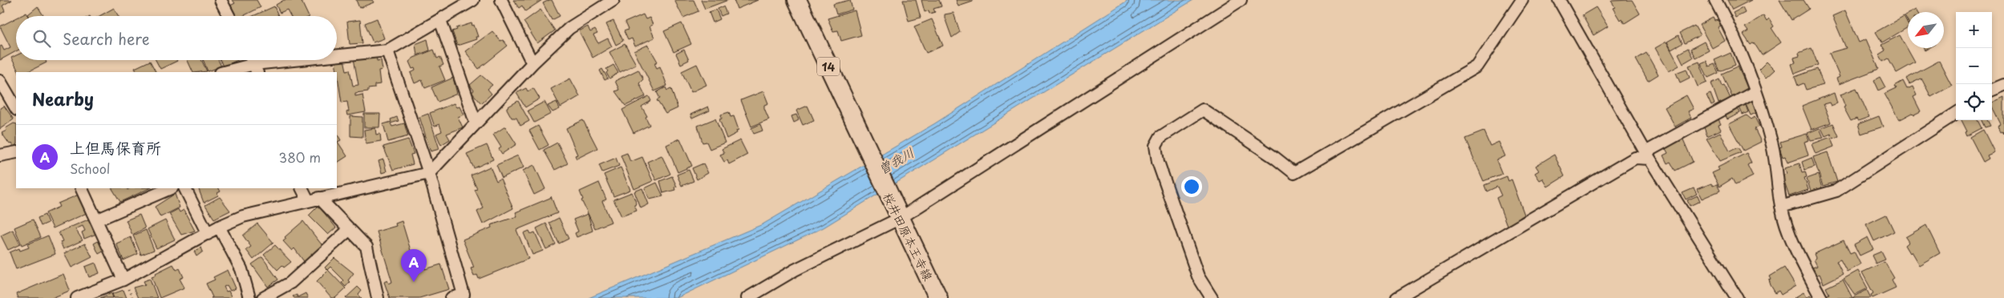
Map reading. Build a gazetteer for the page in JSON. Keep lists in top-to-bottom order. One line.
{"streets":{"main road":["14","桜井田原本王寺線"]},"water":["曽我川"],"north":"bottom left","page":{"map_buttons":["+","−"],"search":"Search here","heading":"Nearby","list":[{"mark":"A","name":"上但馬保育所","note":"School","value":"380 m"}],"pins":"A"}}
